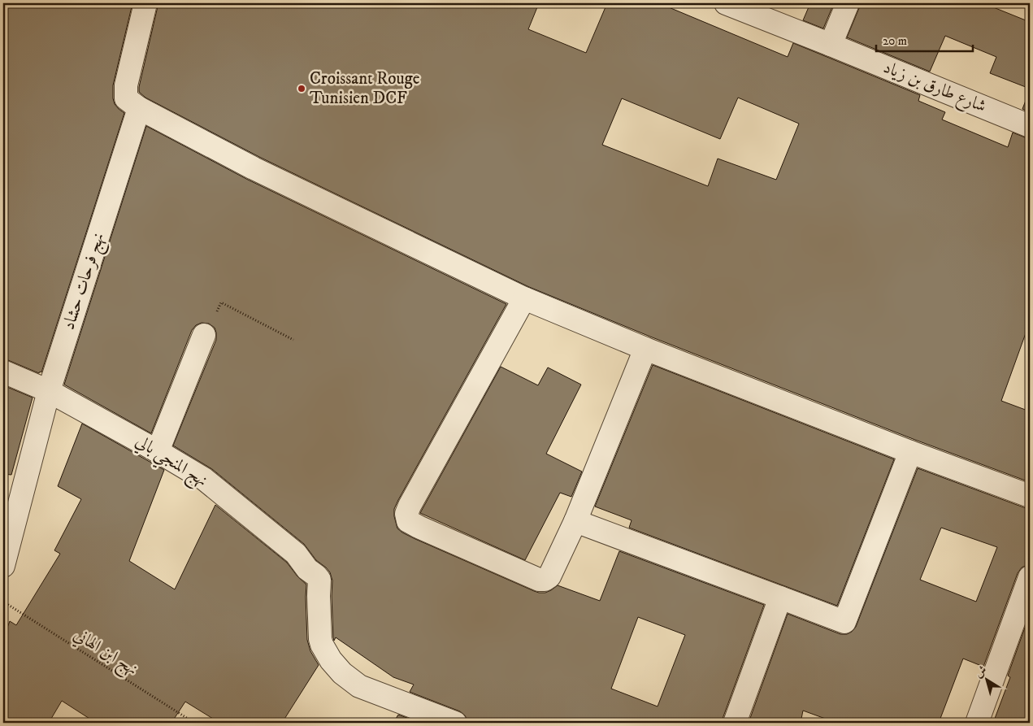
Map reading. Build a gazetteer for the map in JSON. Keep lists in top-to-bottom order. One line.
{"streets":{"street":["شارع طارق بن زياد","نهج فرحات حشاد","نهج المنجي بالي"],"path":["نهج ابن الهاني"]},"crossings":[["نهج فرحات حشاد","نهج المنجي بالي"]],"places":["Croissant Rouge Tunisien DCF"],"scale_bar":"20 m","north":"top left"}
